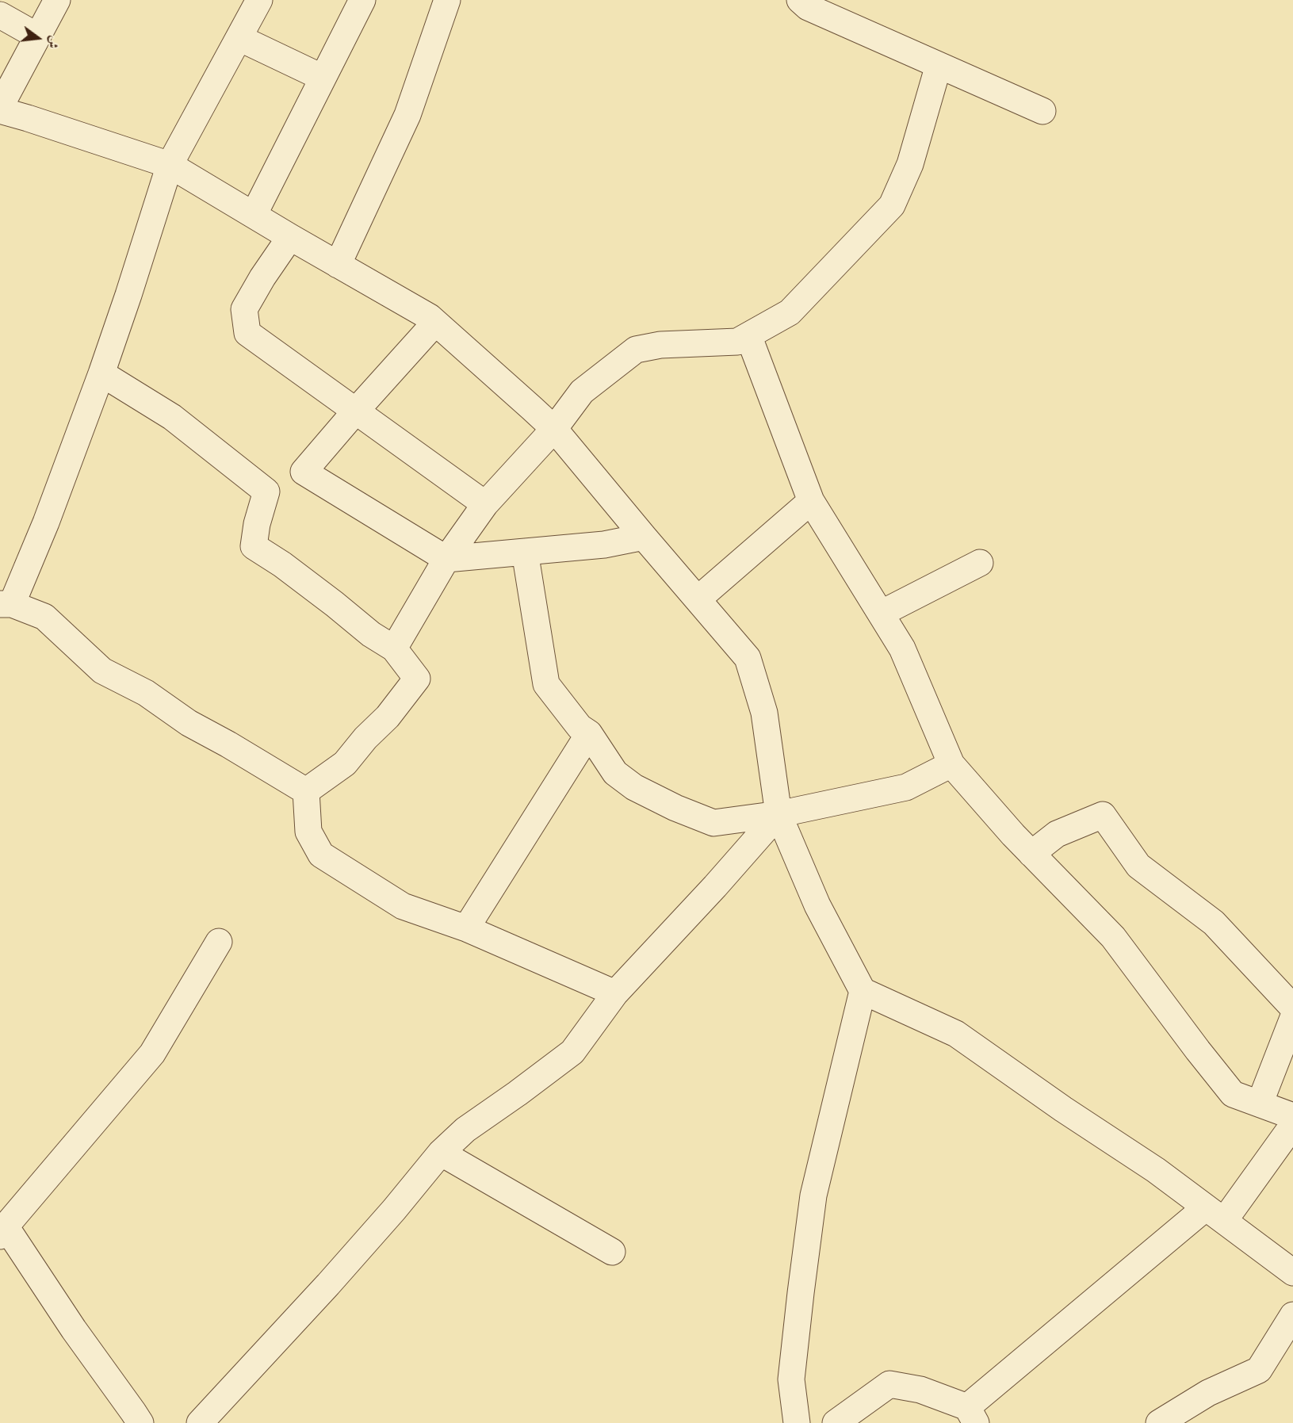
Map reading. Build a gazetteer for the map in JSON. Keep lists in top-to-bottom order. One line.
{"north":"right"}
